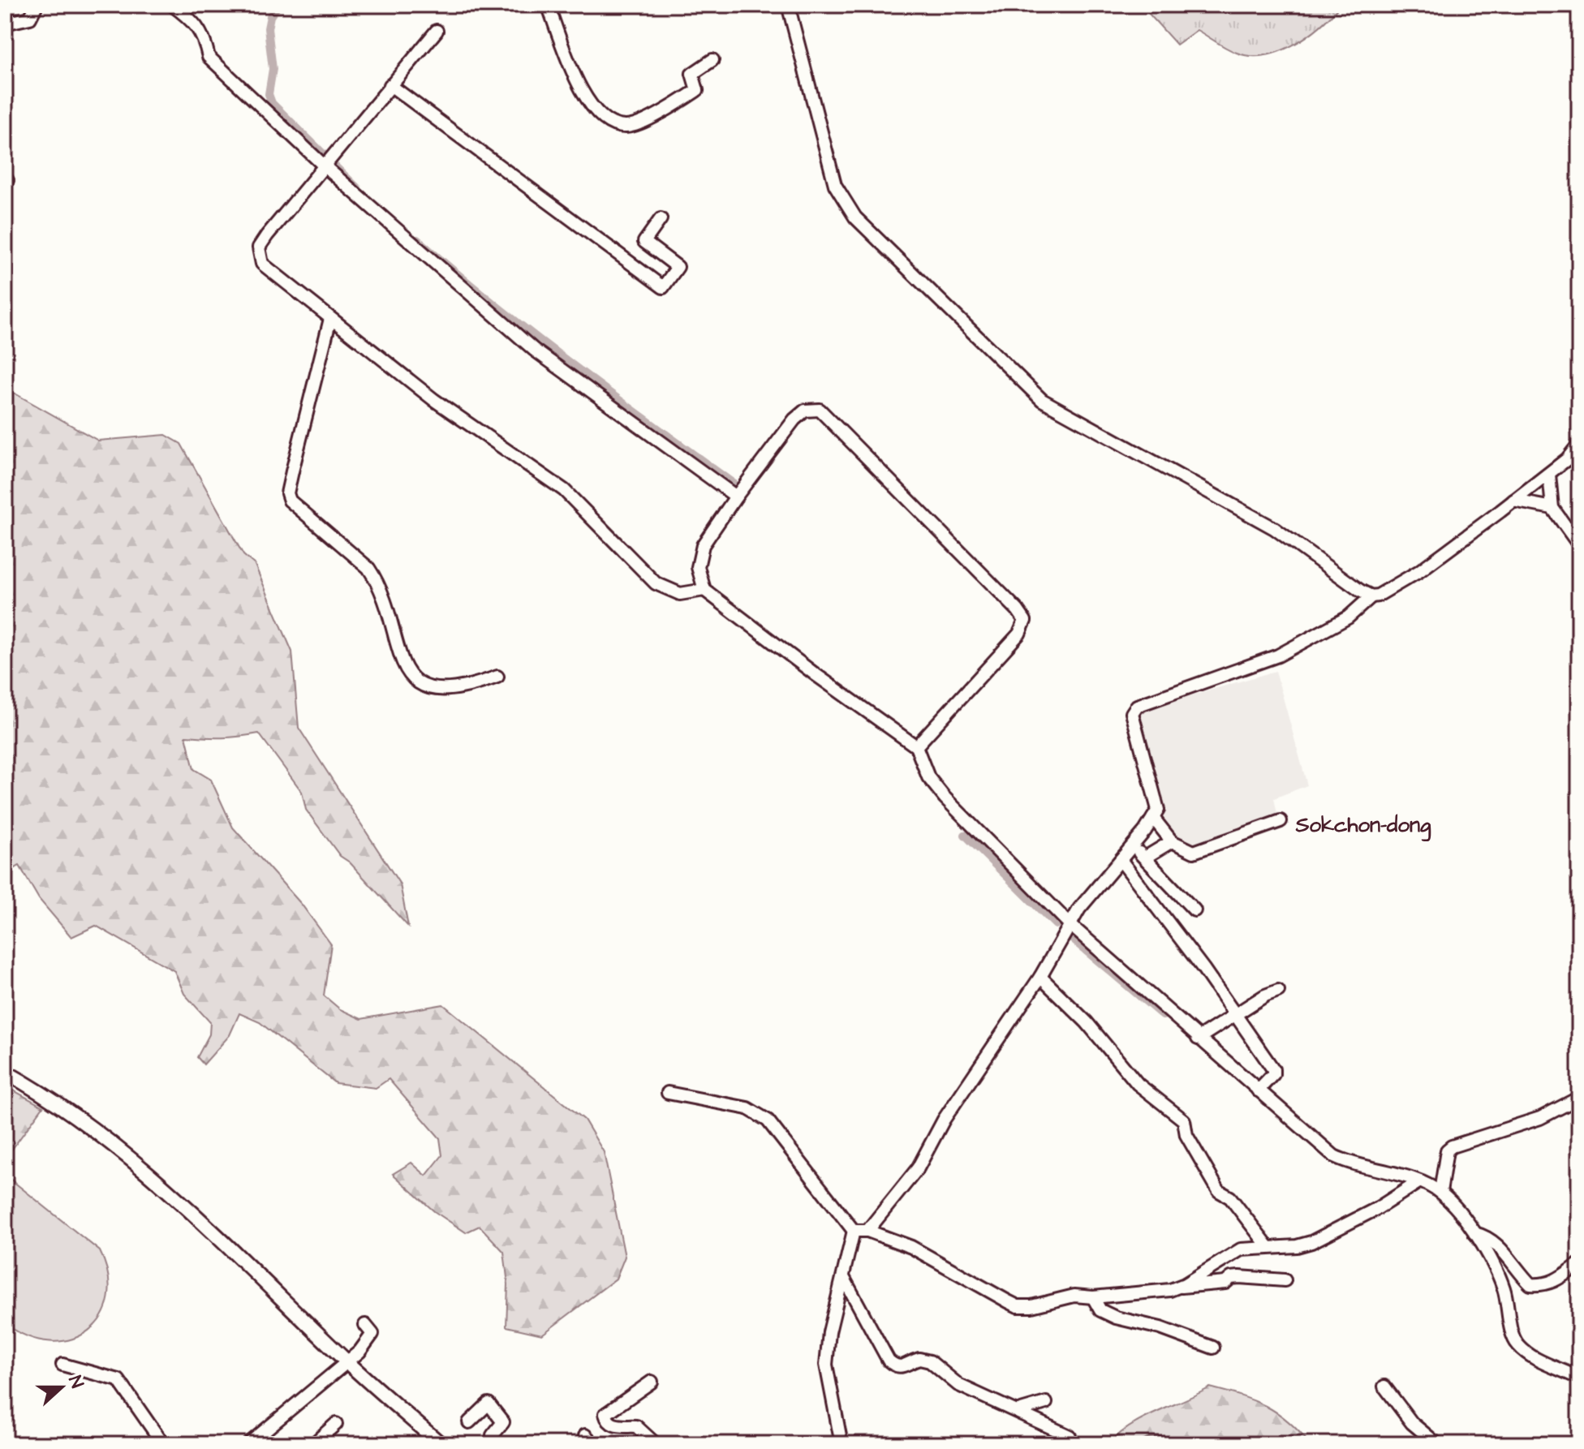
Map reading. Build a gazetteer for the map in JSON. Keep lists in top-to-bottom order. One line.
{"districts":["Sokchon-dong"],"north":"right"}
